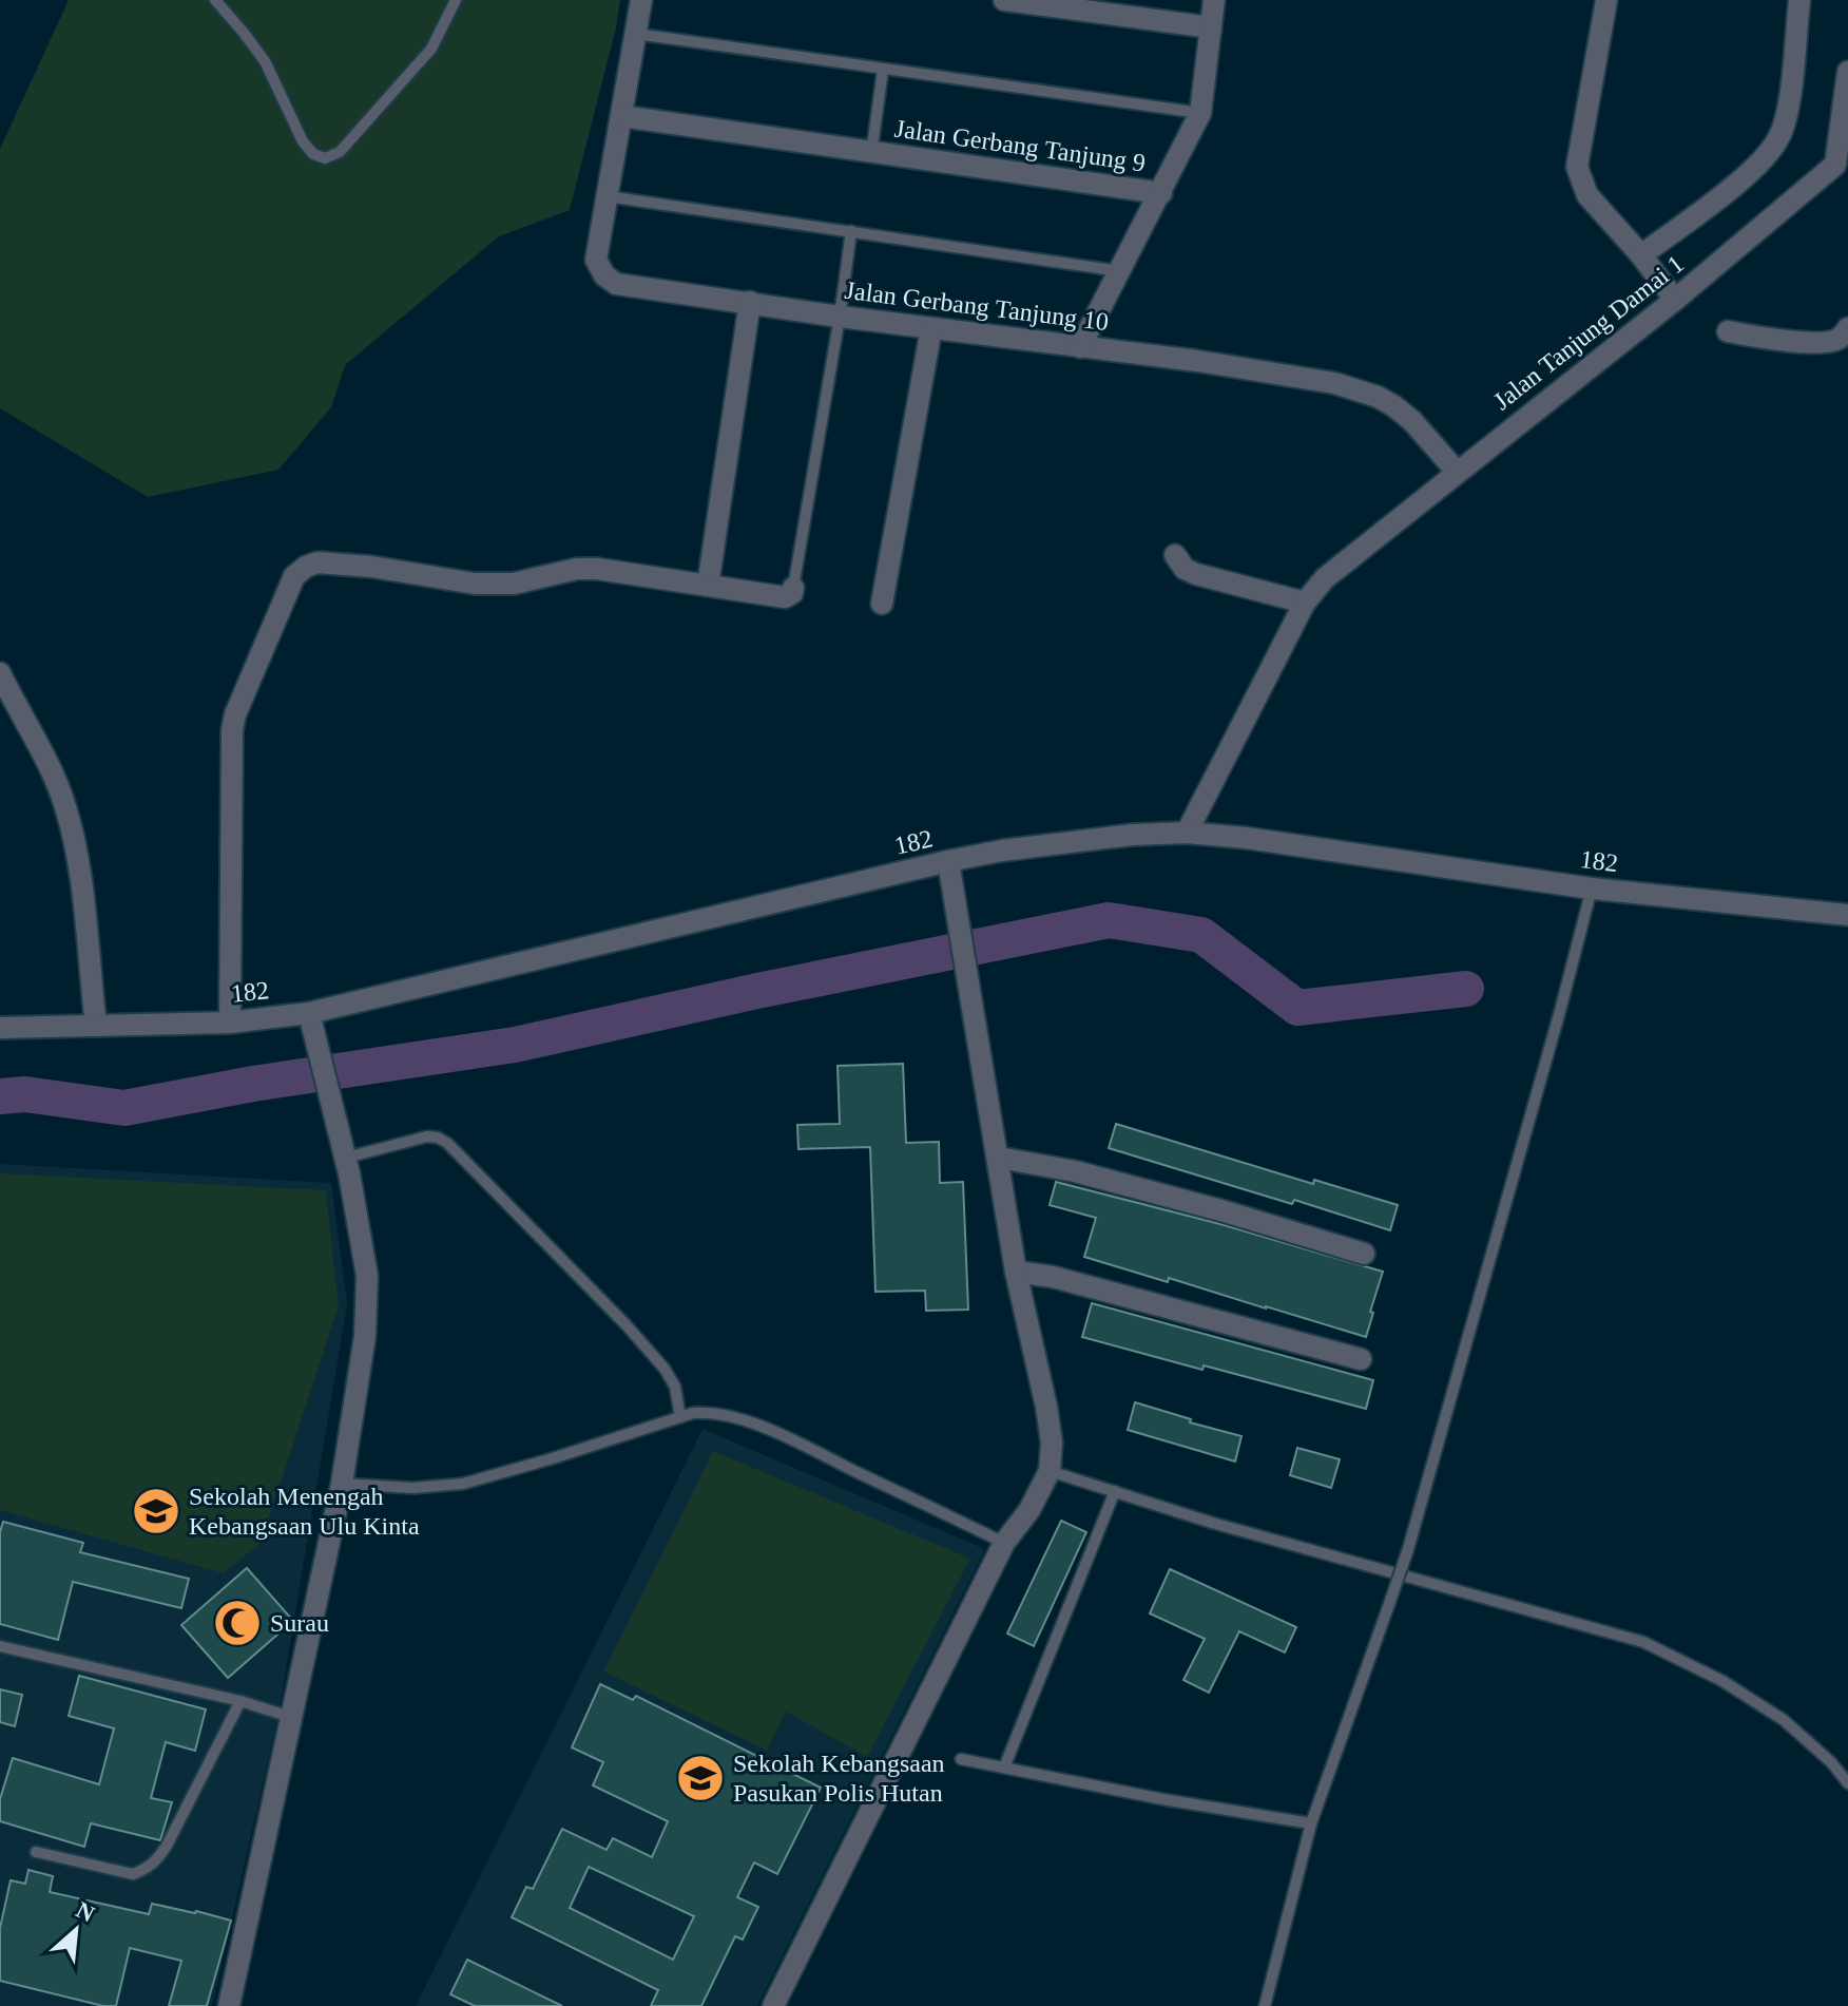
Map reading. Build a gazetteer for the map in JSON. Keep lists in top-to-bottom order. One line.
{"streets":{"street":["Jalan Gerbang Tanjung 9","Jalan Gerbang Tanjung 10","Jalan Tanjung Damai 1","182"]},"crossings":[["Jalan Gerbang Tanjung 10","Jalan Tanjung Damai 1"],["Jalan Tanjung Damai 1","182"]],"places":{"school or university":["Sekolah Menengah Kebangsaan Ulu Kinta","Sekolah Kebangsaan Pasukan Polis Hutan"],"mosque":["Surau"]},"north":"top right"}
